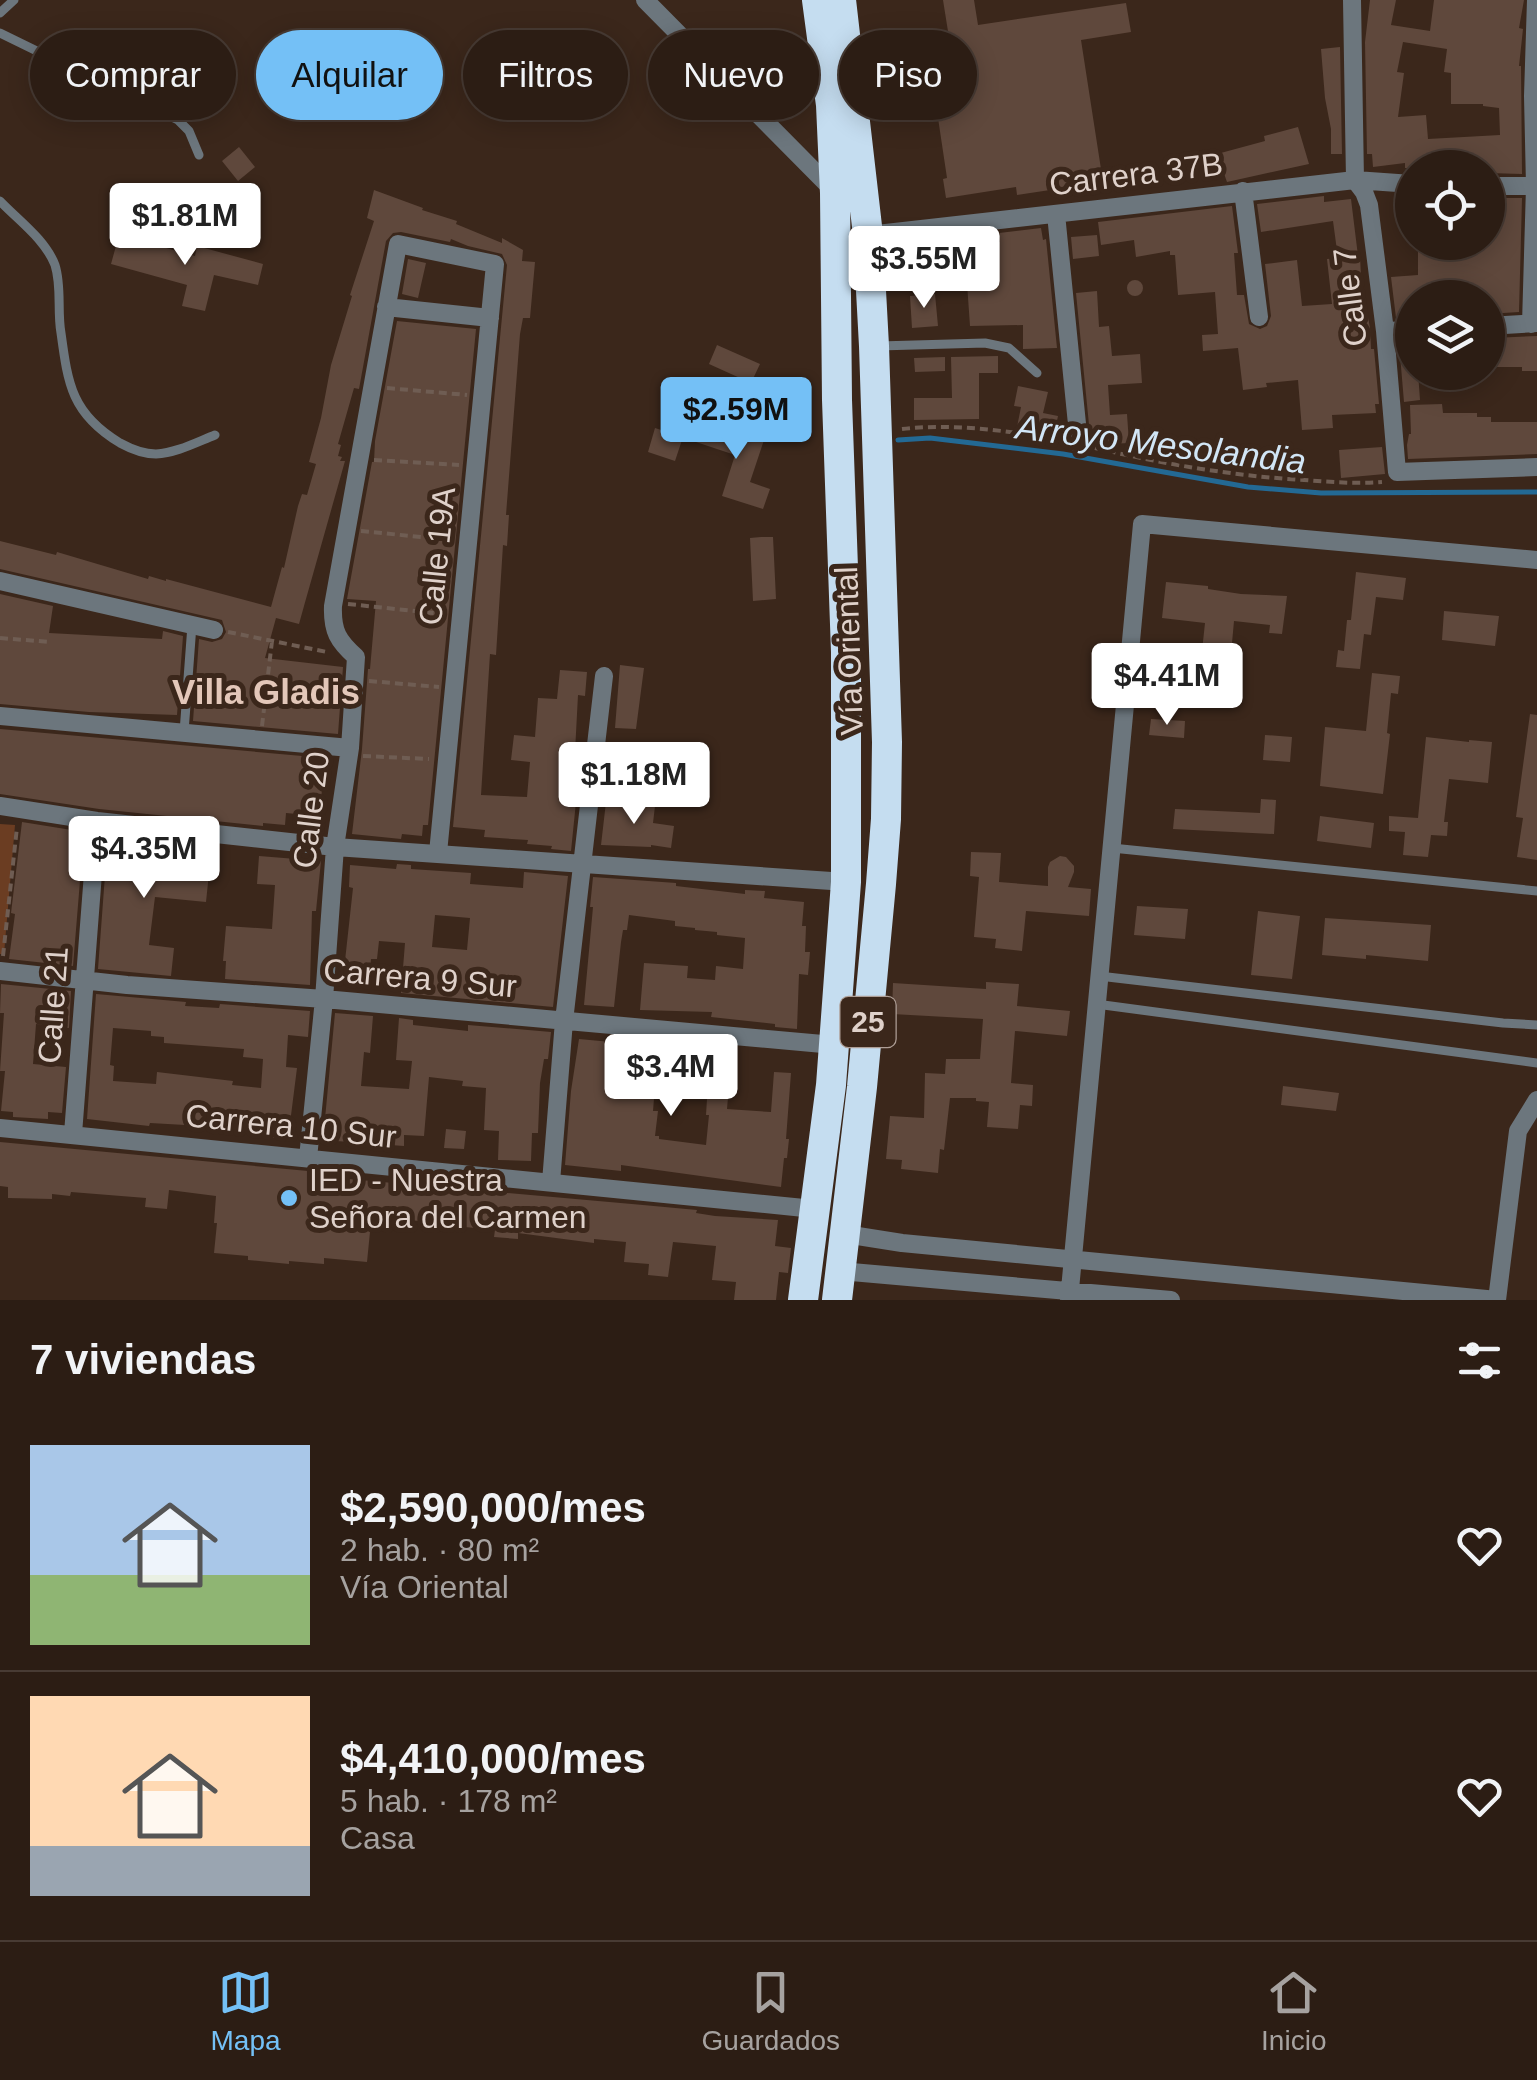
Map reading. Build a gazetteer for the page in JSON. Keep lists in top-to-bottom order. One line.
{"streets":{"highway":["Vía Oriental","25"],"street":["Carrera 37B","Calle 7","Calle 19A","Calle 20","Carrera 9 Sur","Calle 21","Carrera 10 Sur"]},"crossings":[["Carrera 37B","Calle 7"],["Carrera 37B","Vía Oriental"],["Vía Oriental","Carrera 9 Sur"],["Vía Oriental","Carrera 10 Sur"],["Calle 20","Carrera 9 Sur"],["Calle 20","Carrera 10 Sur"],["Carrera 9 Sur","Calle 21"],["Calle 21","Carrera 10 Sur"]],"districts":["Villa Gladis"],"water":["Arroyo Mesolandia"],"places":["IED - Nuestra Señora del Carmen"],"page":{"chip":["Comprar","Alquilar","Filtros","Nuevo","Piso"],"price":["$1.81M","$3.55M","$2.59M","$4.41M","$1.18M","$4.35M","$3.4M"],"heading":"7 viviendas","list":[{"name":"$2,590,000/mes","note":"2 hab. · 80 m² · Vía Oriental"},{"name":"$4,410,000/mes","note":"5 hab. · 178 m² · Casa"}],"tabs":["Mapa","Guardados","Inicio"]}}
